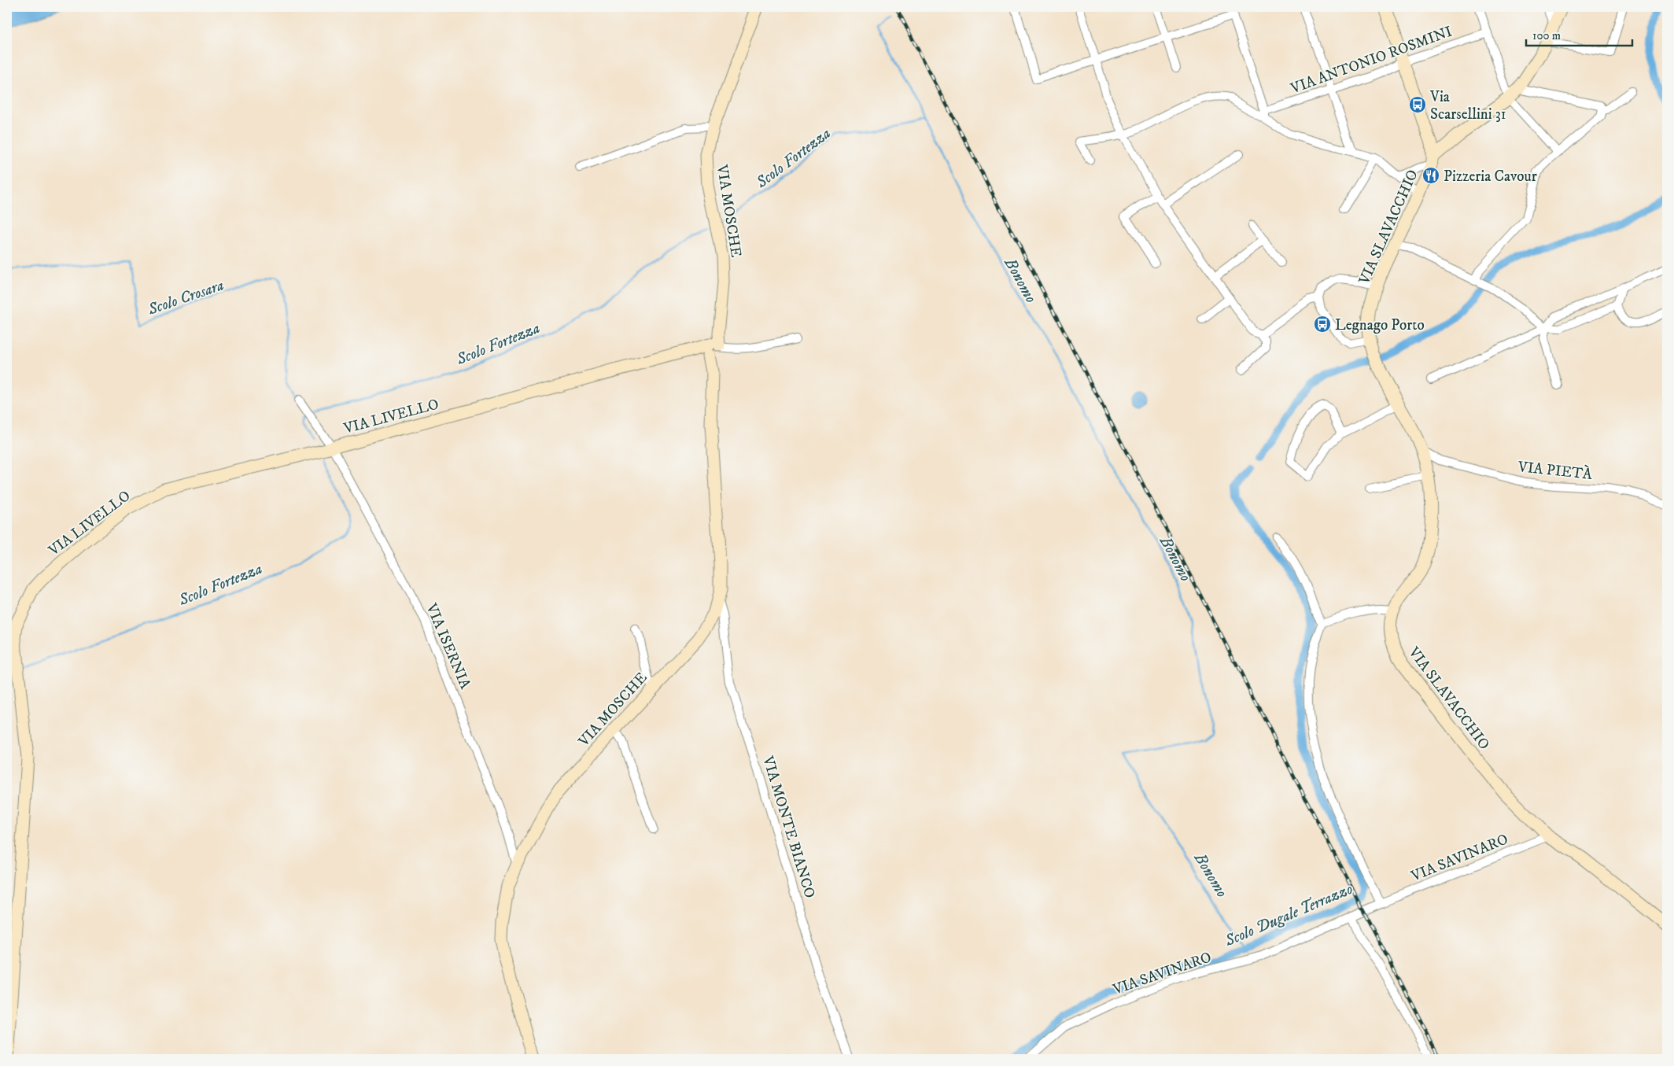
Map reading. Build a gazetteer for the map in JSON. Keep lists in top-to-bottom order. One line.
{"streets":{"street":["VIA ANTONIO ROSMINI","VIA MOSCHE","VIA SLAVACCHIO","VIA LIVELLO","VIA PIETÀ","VIA ISERNIA","VIA MONTE BIANCO","VIA SAVINARO"]},"crossings":[["VIA MOSCHE","VIA LIVELLO"],["VIA MOSCHE","VIA ISERNIA"],["VIA MOSCHE","VIA MONTE BIANCO"],["VIA SLAVACCHIO","VIA PIETÀ"],["VIA SLAVACCHIO","VIA SAVINARO"],["VIA LIVELLO","VIA ISERNIA"]],"water":["Scolo Fortezza","Bonomo","Scolo Crosara","Scolo Dugale Terrazzo"],"places":{"bus stop":["Via Scarsellini 31","Legnago Porto"],"restaurant":["Pizzeria Cavour"]},"scale_bar":"100 m"}
